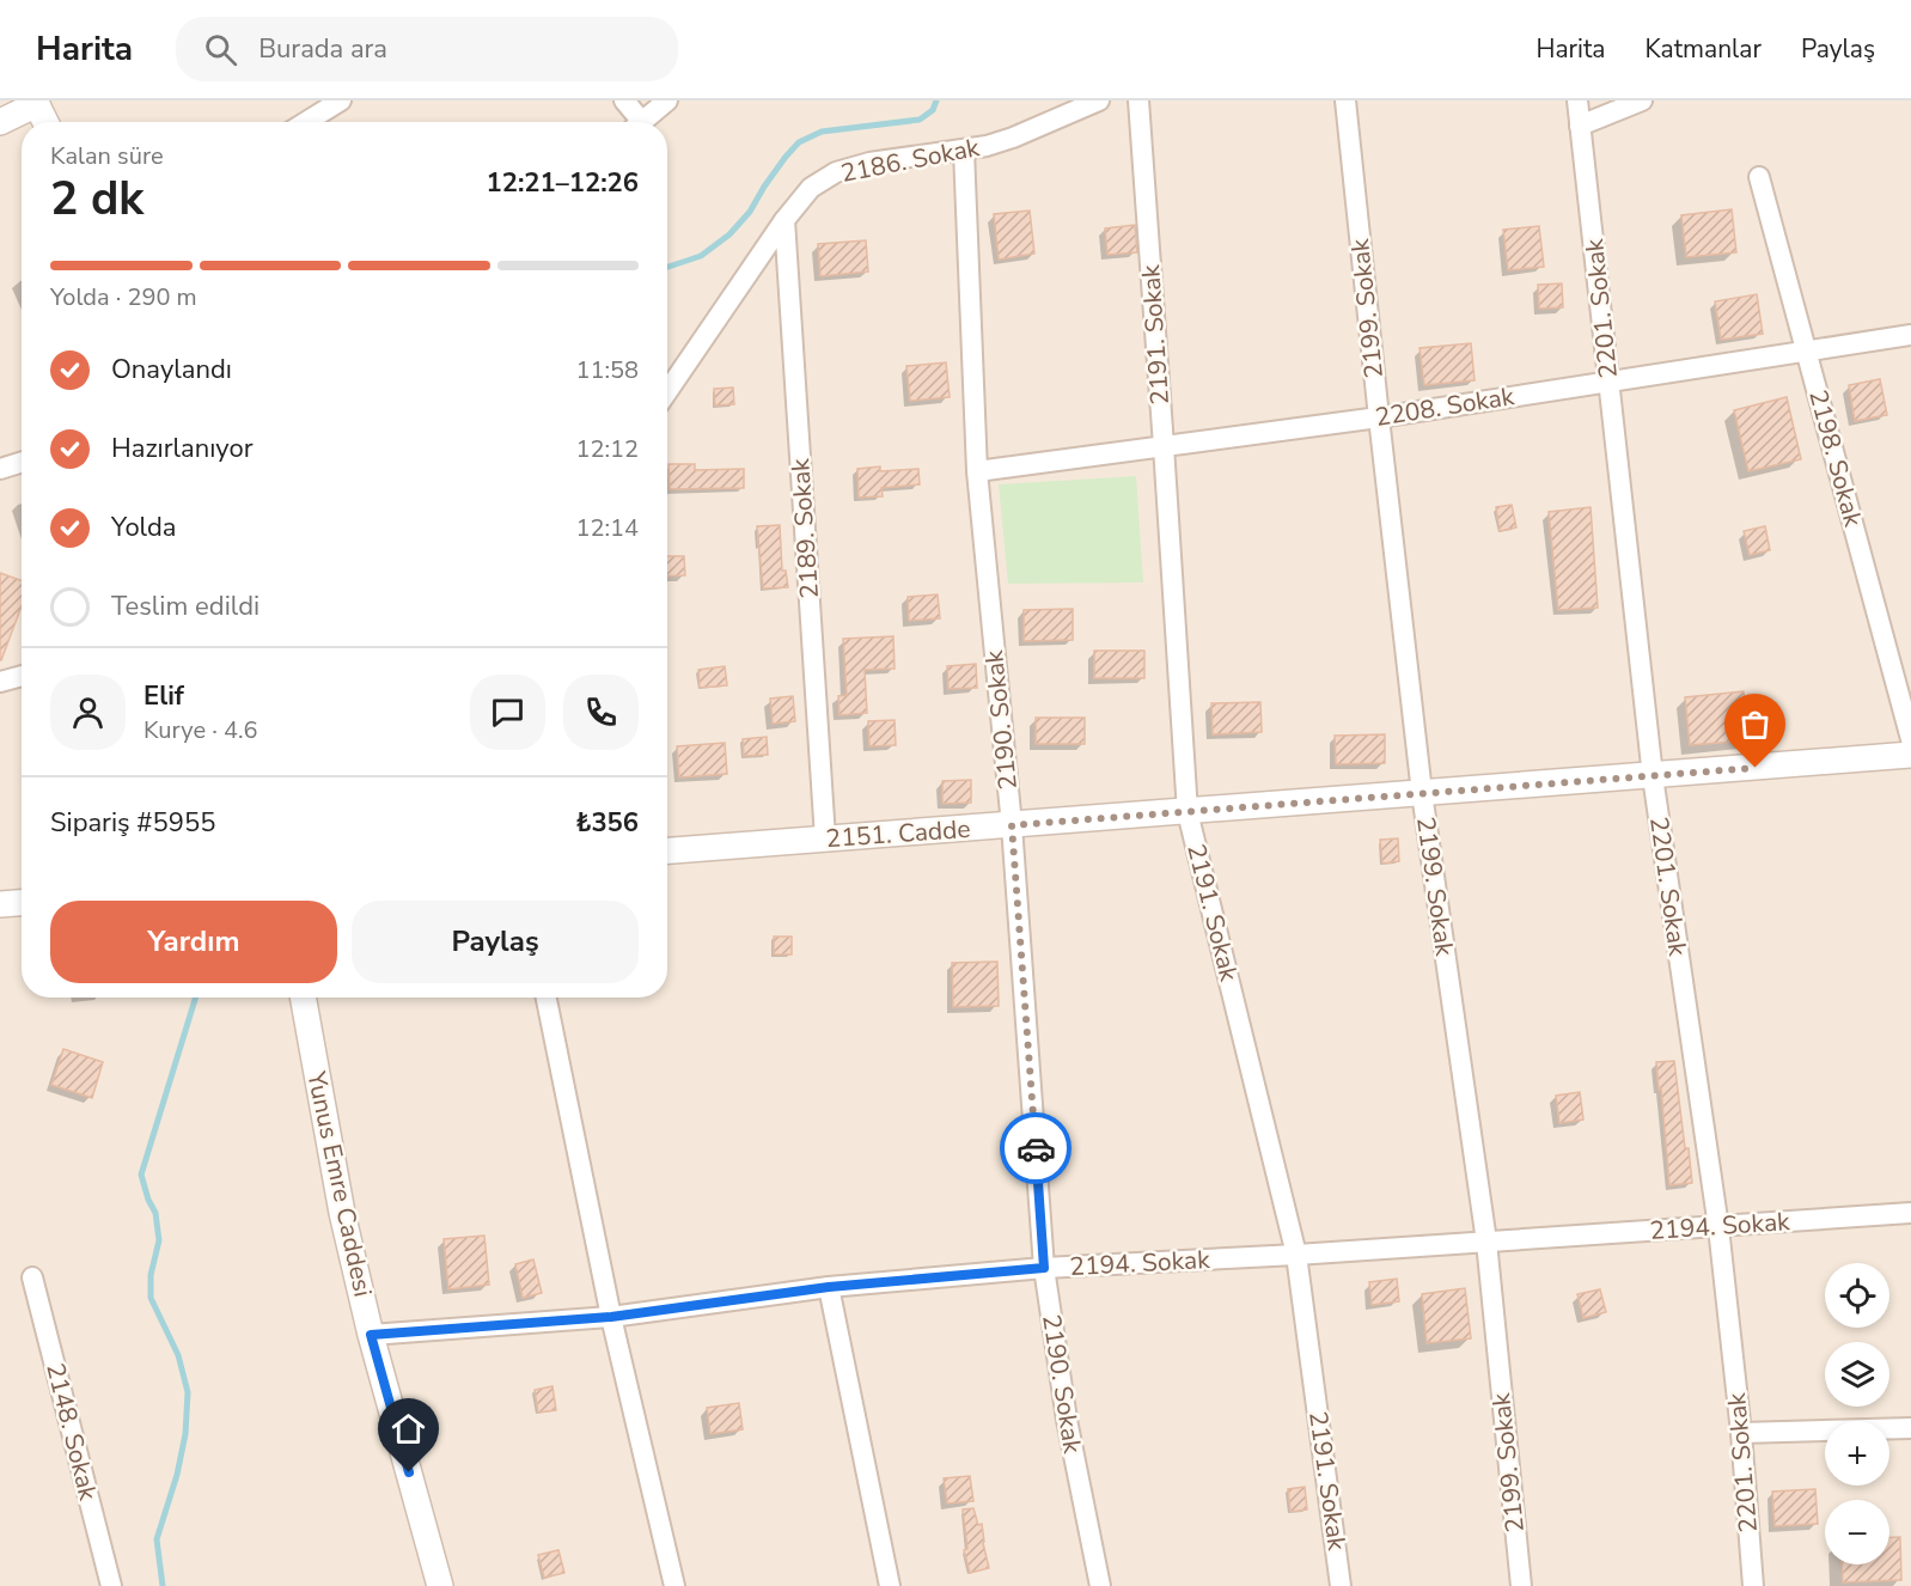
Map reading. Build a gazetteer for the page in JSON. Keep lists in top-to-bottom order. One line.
{"streets":{"street":["2186. Sokak","2199. Sokak","2201. Sokak","2191. Sokak","2208. Sokak","2198. Sokak","2189. Sokak","2190. Sokak","2151. Cadde","Yunus Emre Caddesi","2194. Sokak","2148. Sokak"]},"crossings":[["2186. Sokak","2189. Sokak"],["2186. Sokak","2190. Sokak"],["2199. Sokak","2208. Sokak"],["2199. Sokak","2151. Cadde"],["2199. Sokak","2194. Sokak"],["2201. Sokak","2208. Sokak"],["2201. Sokak","2151. Cadde"],["2201. Sokak","2194. Sokak"],["2191. Sokak","2208. Sokak"],["2191. Sokak","2151. Cadde"],["2191. Sokak","2194. Sokak"],["2208. Sokak","2198. Sokak"],["2208. Sokak","2190. Sokak"],["2189. Sokak","2151. Cadde"],["2190. Sokak","2151. Cadde"],["2190. Sokak","2194. Sokak"],["Yunus Emre Caddesi","2194. Sokak"]],"page":{"header":"Harita","search":"Burada ara","nav":["Harita","Katmanlar","Paylaş"],"heading":["2 dk","Kalan süre","12:21–12:26"],"panel":["Elif","Kurye · 4.6","Sipariş #5955","₺356"],"bar":"Yolda · 290 m","list":[["Onaylandı","11:58"],["Hazırlanıyor","12:12"],["Yolda","12:14"],"Teslim edildi"],"buttons":["Yardım","Paylaş"],"map_buttons":["+","−"]}}
